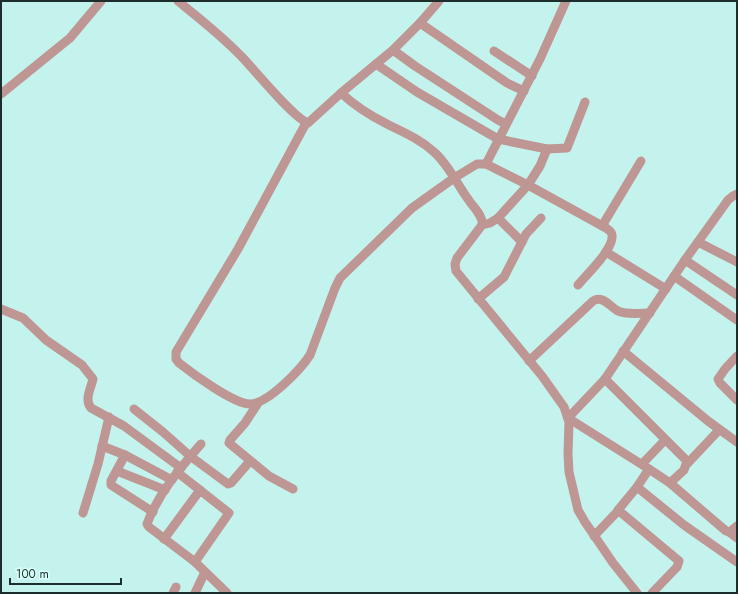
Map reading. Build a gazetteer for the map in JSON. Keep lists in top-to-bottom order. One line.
{"scale_bar":"100 m"}
